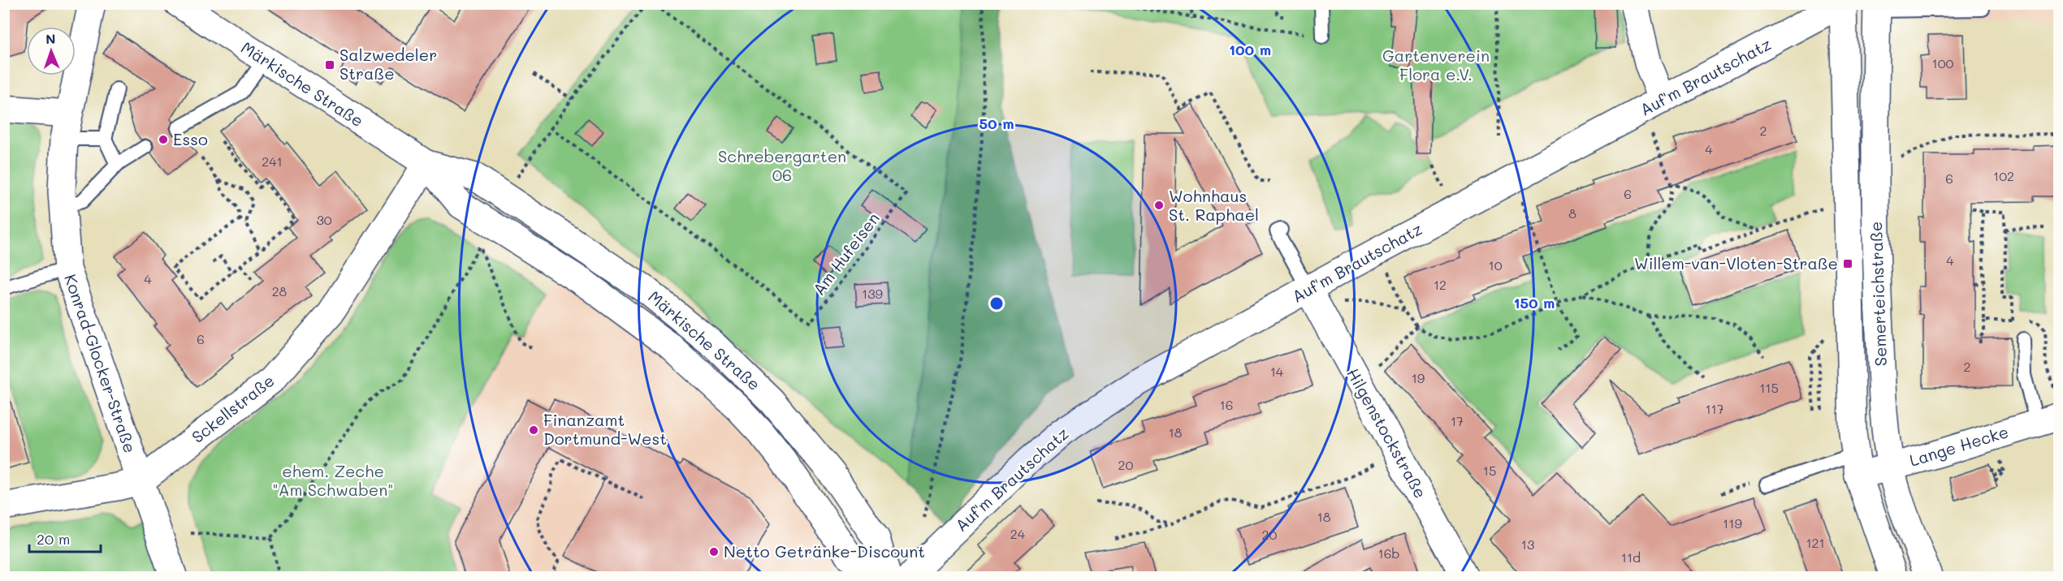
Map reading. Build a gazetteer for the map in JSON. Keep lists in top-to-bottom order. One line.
{"streets":{"street":["Auf'm Brautschatz","Märkische Straße","Semerteichstraße","Konrad-Glocker-Straße","Sckellstraße","Hilgenstockstraße","Lange Hecke"],"path":["Am Hufeisen"]},"crossings":[["Auf'm Brautschatz","Semerteichstraße"],["Auf'm Brautschatz","Hilgenstockstraße"],["Märkische Straße","Sckellstraße"],["Semerteichstraße","Lange Hecke"],["Konrad-Glocker-Straße","Sckellstraße"]],"parks":["Gartenverein Flora e.V.","Schrebergarten 06","ehem. Zeche \"Am Schwaben\""],"places":{"transit":["Salzwedeler Straße","Willem-van-Vloten-Straße"],"other":["Esso","Wohnhaus St. Raphael","Finanzamt Dortmund-West","Netto Getränke-Discount"]},"house_numbers":["100","2","4","241","102","6","6","8","30","4","10","4","12","28","139","6","2","14","19","115","16","117","17","18","20","15","18","119","24","20","121","13","16b","11d"],"scale_bar":"20 m","north":"top","rings":["100 m","50 m","150 m"]}
